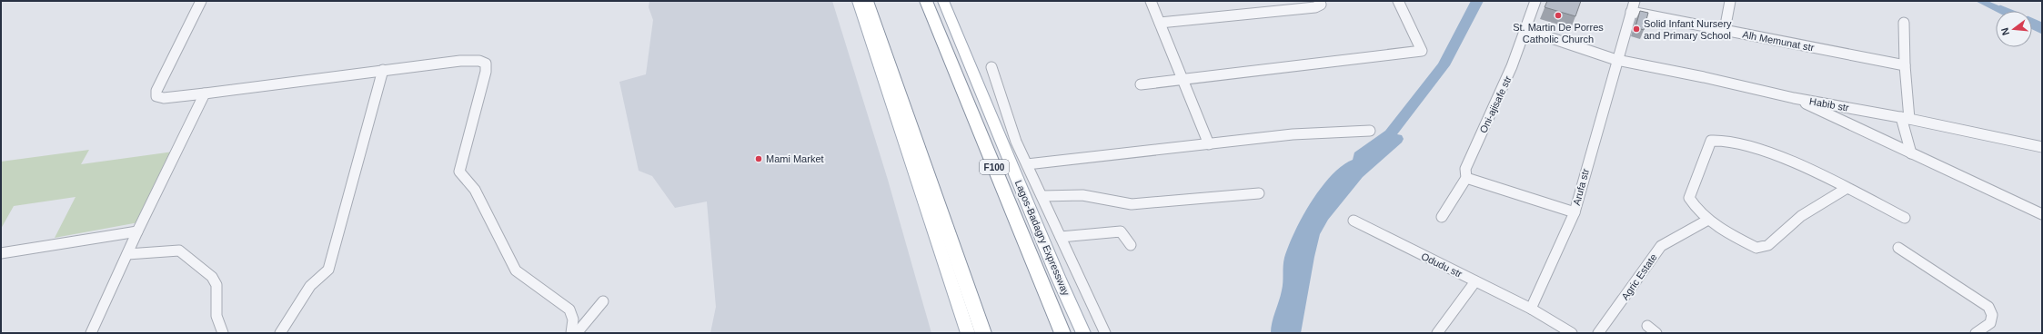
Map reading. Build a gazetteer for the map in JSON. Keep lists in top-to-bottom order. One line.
{"streets":{"highway":["F100","Lagos-Badagry Expressway"],"street":["Alh Memunat str","Oni-ajisafe str","Habib str","Arufa str","Odudu str","Agric Estate"]},"crossings":[["Habib str","Arufa str"],["Arufa str","Odudu str"]],"places":["St. Martin De Porres Catholic Church","Solid Infant Nursery and Primary School","Mami Market"],"north":"left"}
